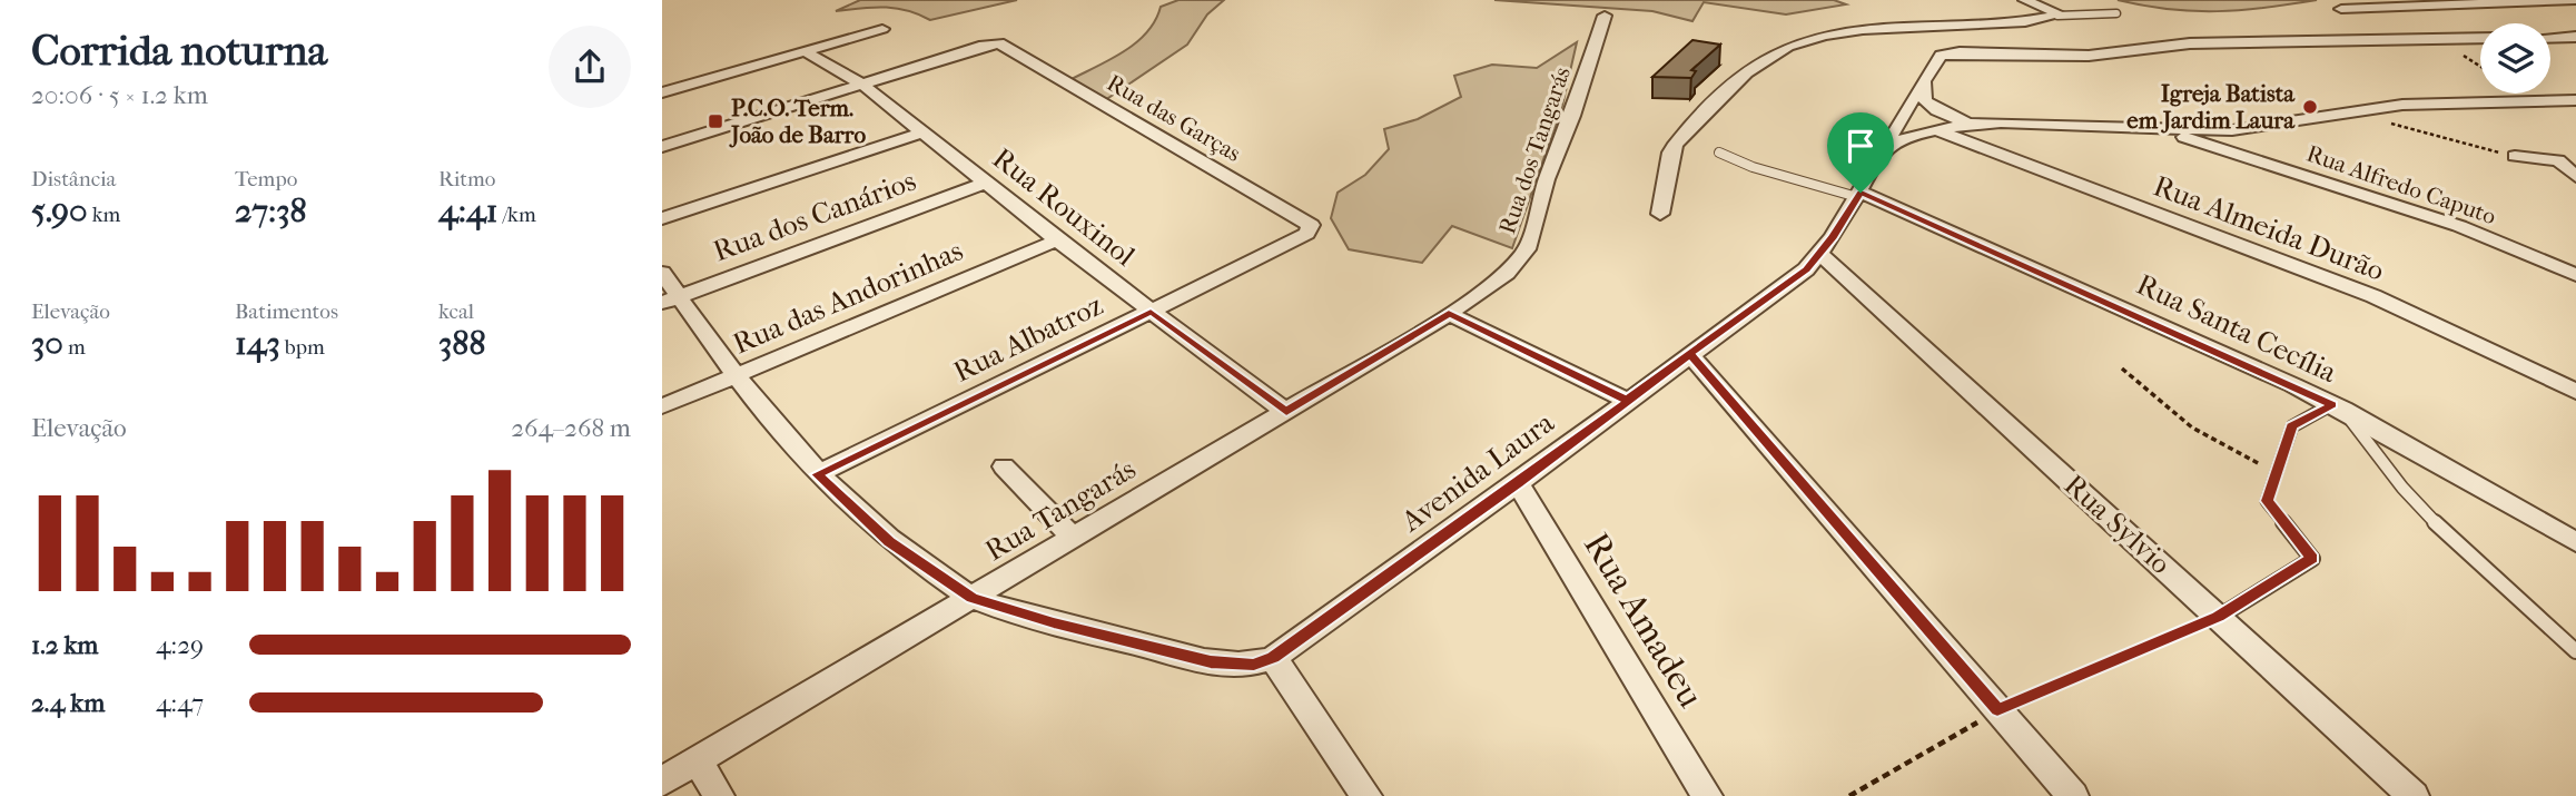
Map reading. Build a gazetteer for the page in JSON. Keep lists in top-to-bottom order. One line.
{"streets":{"street":["Rua das Garças","Rua dos Tangarás","Rua Alfredo Caputo","Rua Rouxinol","Rua dos Canários","Rua Almeida Durão","Rua das Andorinhas","Rua Santa Cecília","Rua Albatroz","Avenida Laura","Rua Tangarás","Rua Sylvio","Rua Amadeu"]},"crossings":[["Rua das Garças","Rua Rouxinol"],["Rua das Garças","Rua Albatroz"],["Rua dos Tangarás","Rua Tangarás"],["Rua Rouxinol","Rua dos Canários"],["Rua Rouxinol","Rua das Andorinhas"],["Rua Rouxinol","Rua Albatroz"],["Rua Rouxinol","Rua Tangarás"],["Rua dos Canários","Avenida Laura"],["Rua das Andorinhas","Avenida Laura"],["Rua Santa Cecília","Avenida Laura"],["Rua Albatroz","Avenida Laura"],["Avenida Laura","Rua Tangarás"],["Avenida Laura","Rua Sylvio"],["Avenida Laura","Rua Amadeu"]],"places":{"other":["Igreja Batista em Jardim Laura"],"transit":["P.C.O. Term. João de Barro"]},"page":{"heading":["Corrida noturna","20:06 · 5 × 1.2 km"],"stats":[["Distância","5.90 km"],["Tempo","27:38"],["Ritmo","4:41 /km"],["Elevação","30 m"],["Batimentos","143 bpm"],["kcal","388"]],"chart":["Elevação","264–268 m"],"list":[{"name":"1.2 km","note":"4:29"},{"name":"2.4 km","note":"4:47"}]}}
